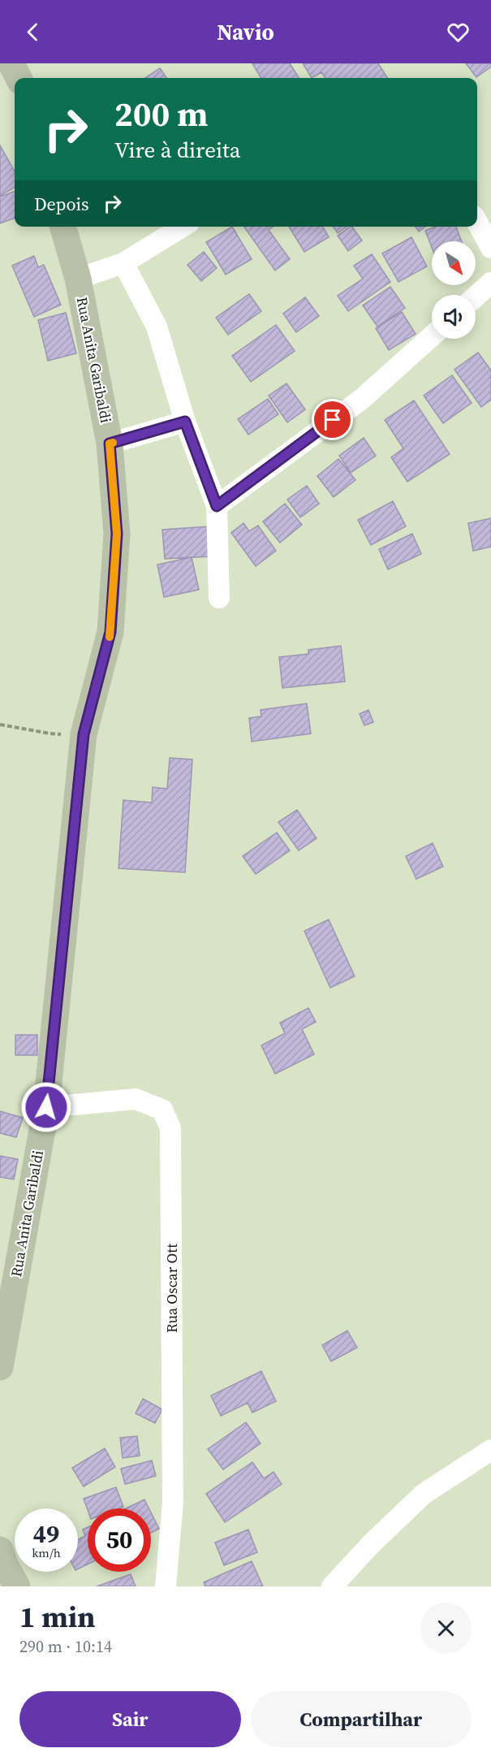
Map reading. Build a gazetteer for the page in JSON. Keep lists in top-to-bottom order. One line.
{"streets":{"main road":["Rua Anita Garibaldi"],"street":["Rua Oscar Ott"]},"crossings":[["Rua Anita Garibaldi","Rua Oscar Ott"]],"north":"bottom right","page":{"header":"Navio","turn":["200 m","Vire à direita"],"then":"Depois","speed":"49 km/h","limit":"50","heading":["1 min","290 m · 10:14"],"buttons":["Sair","Compartilhar"]}}
